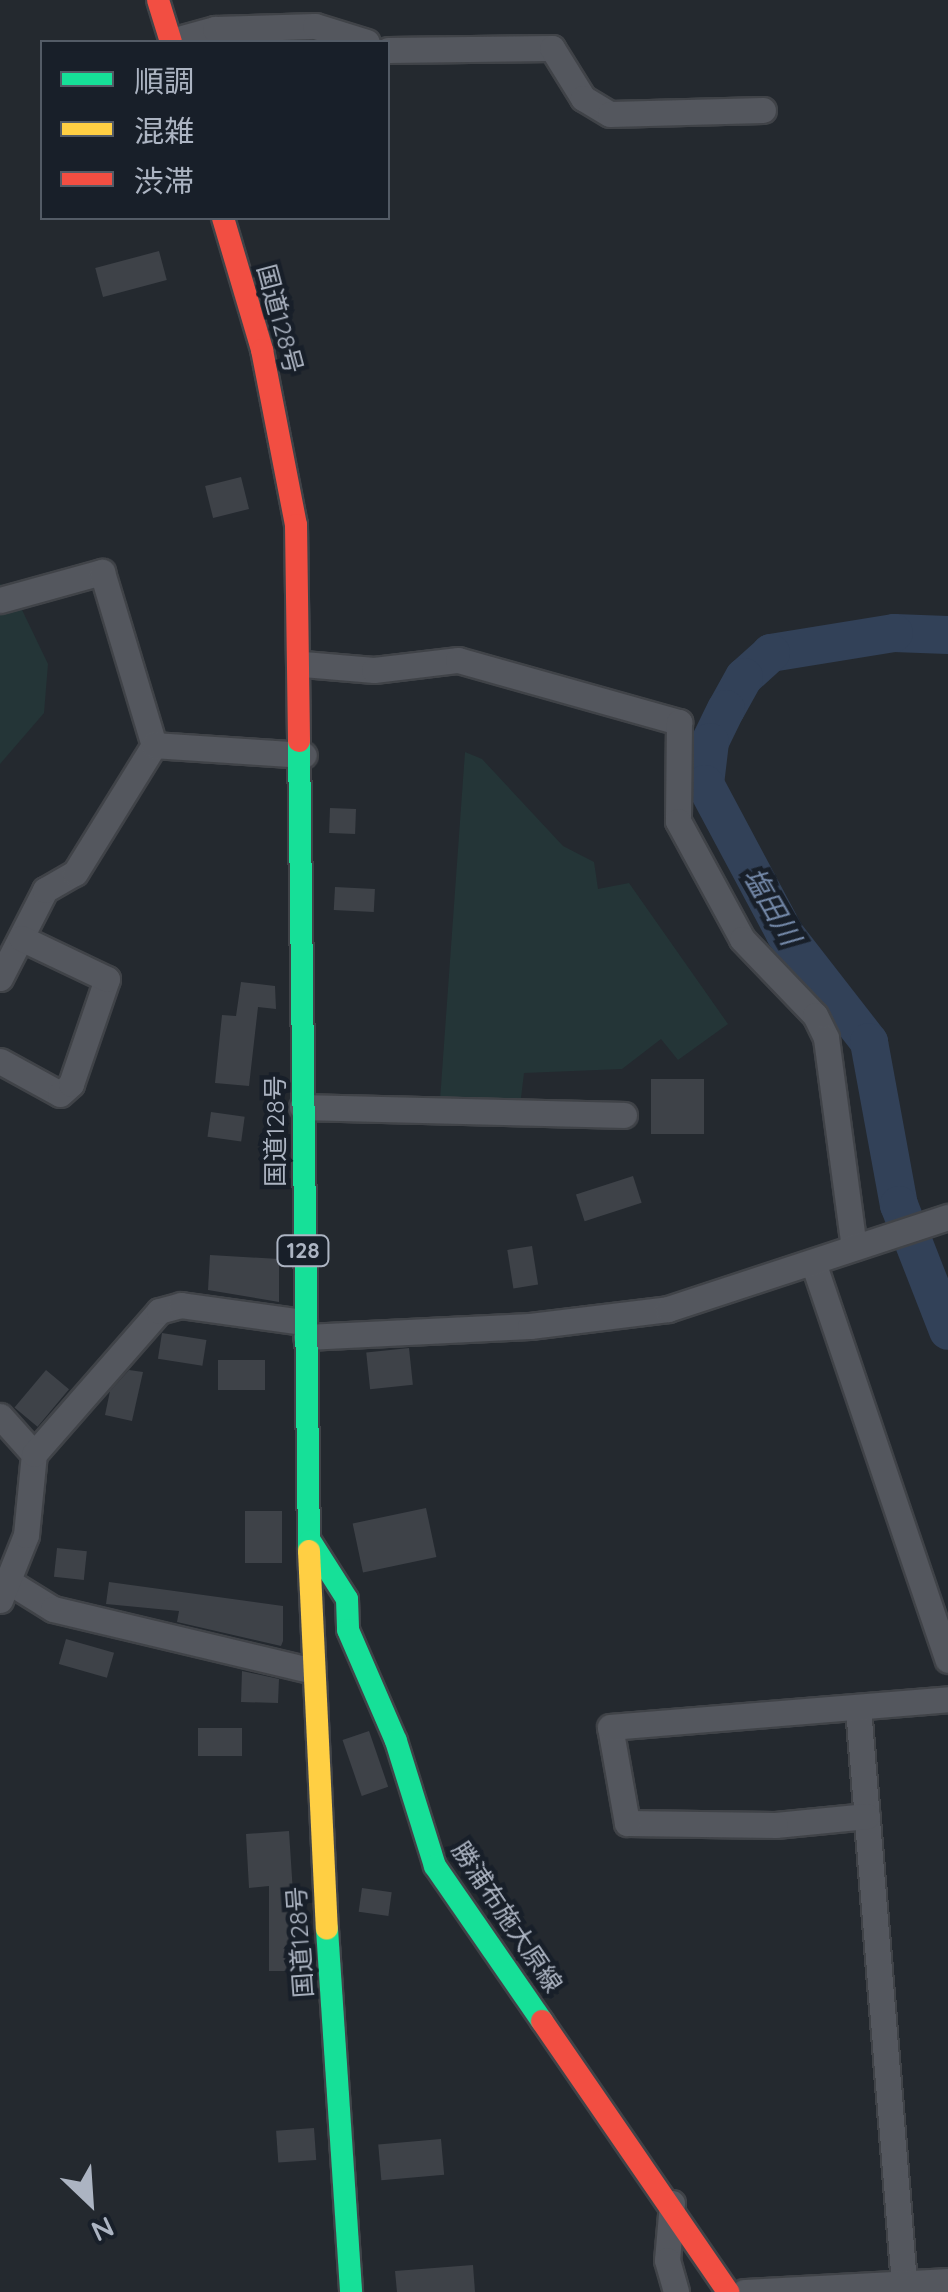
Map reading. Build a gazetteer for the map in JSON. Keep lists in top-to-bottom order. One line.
{"streets":{"main road":["国道128号","128","勝浦布施大原線"]},"crossings":[["国道128号","勝浦布施大原線"]],"water":["塩田川"],"legend":["順調","混雑","渋滞"],"north":"bottom right"}
